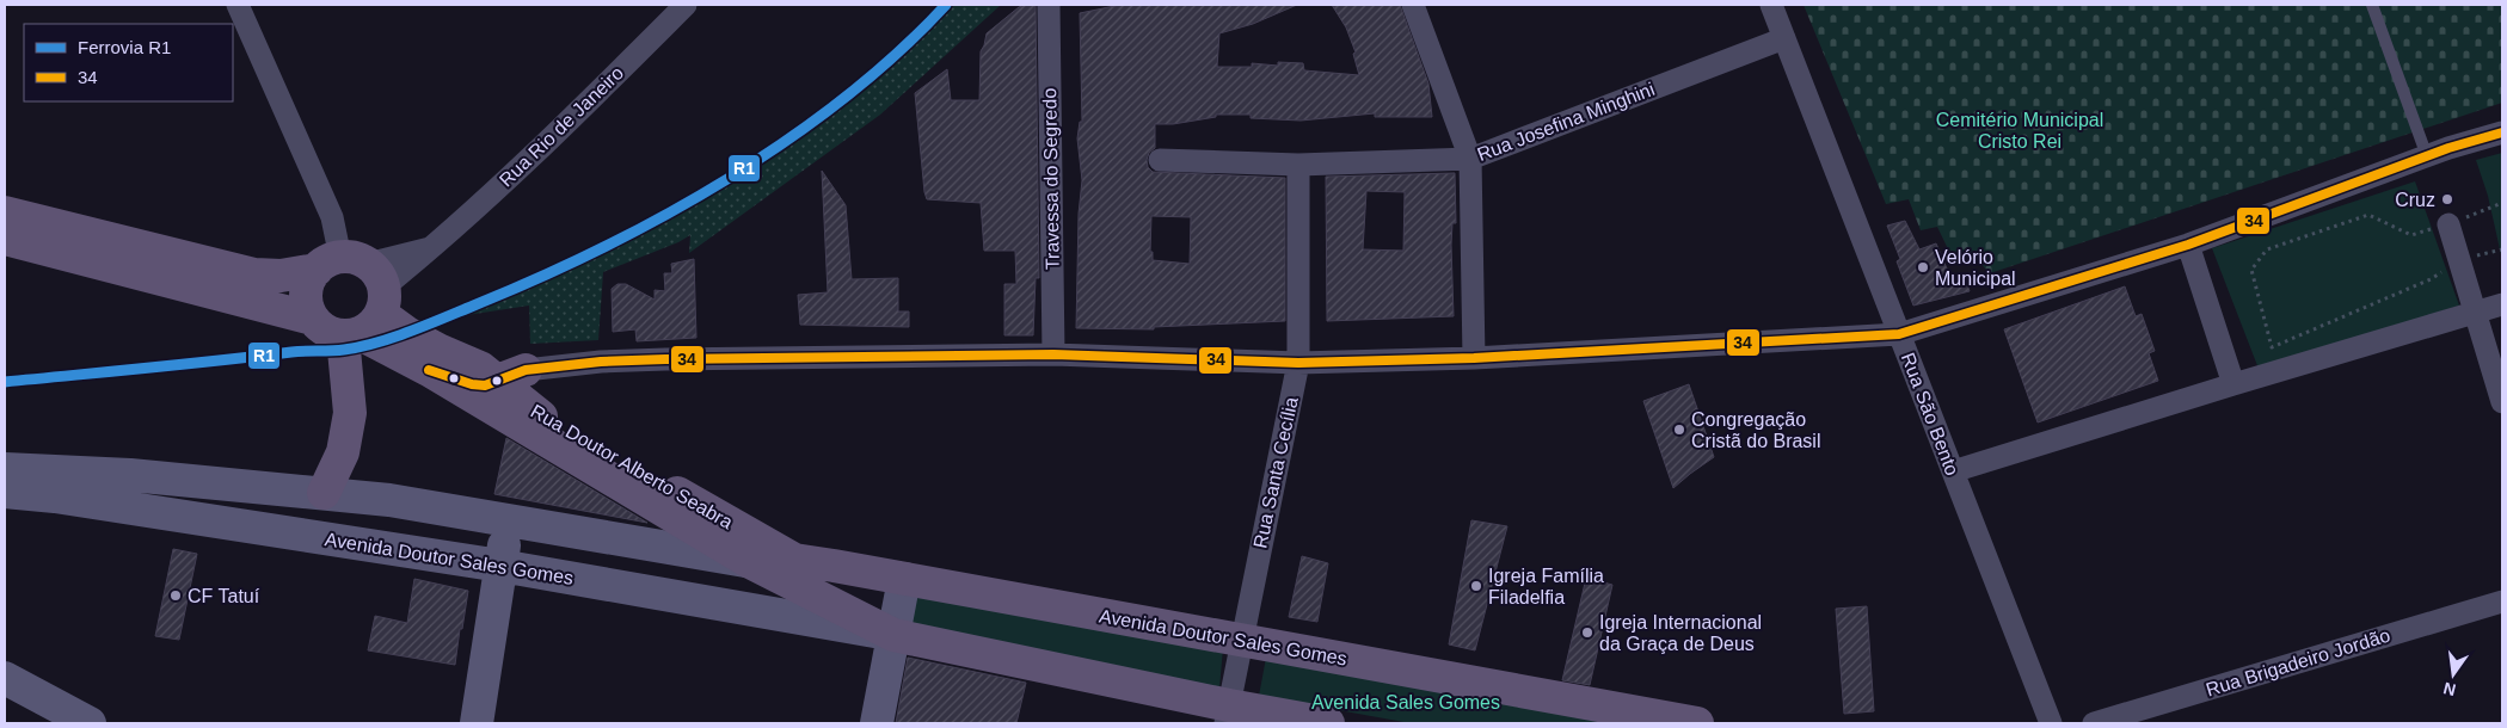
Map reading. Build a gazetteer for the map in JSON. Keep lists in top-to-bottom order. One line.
{"streets":{"main road":["Rua Doutor Alberto Seabra","Avenida Doutor Sales Gomes"],"street":["Rua Josefina Minghini","Rua Rio de Janeiro","Travessa do Segredo","Rua São Bento","Rua Santa Cecília","Rua Brigadeiro Jordão"]},"crossings":[["Rua Josefina Minghini","Rua São Bento"],["Rua Josefina Minghini","Rua Santa Cecília"],["Rua Rio de Janeiro","Rua Doutor Alberto Seabra"],["Rua Doutor Alberto Seabra","Avenida Doutor Sales Gomes"],["Rua Santa Cecília","Avenida Doutor Sales Gomes"]],"parks":["Cemitério Municipal Cristo Rei","Avenida Sales Gomes"],"places":["Cruz","Velório Municipal","Congregação Cristã do Brasil","Igreja Família Filadelfia","CF Tatuí","Igreja Internacional da Graça de Deus"],"lines":["rail line R1","transit line 34"],"legend":["Ferrovia R1","34"],"north":"bottom"}
